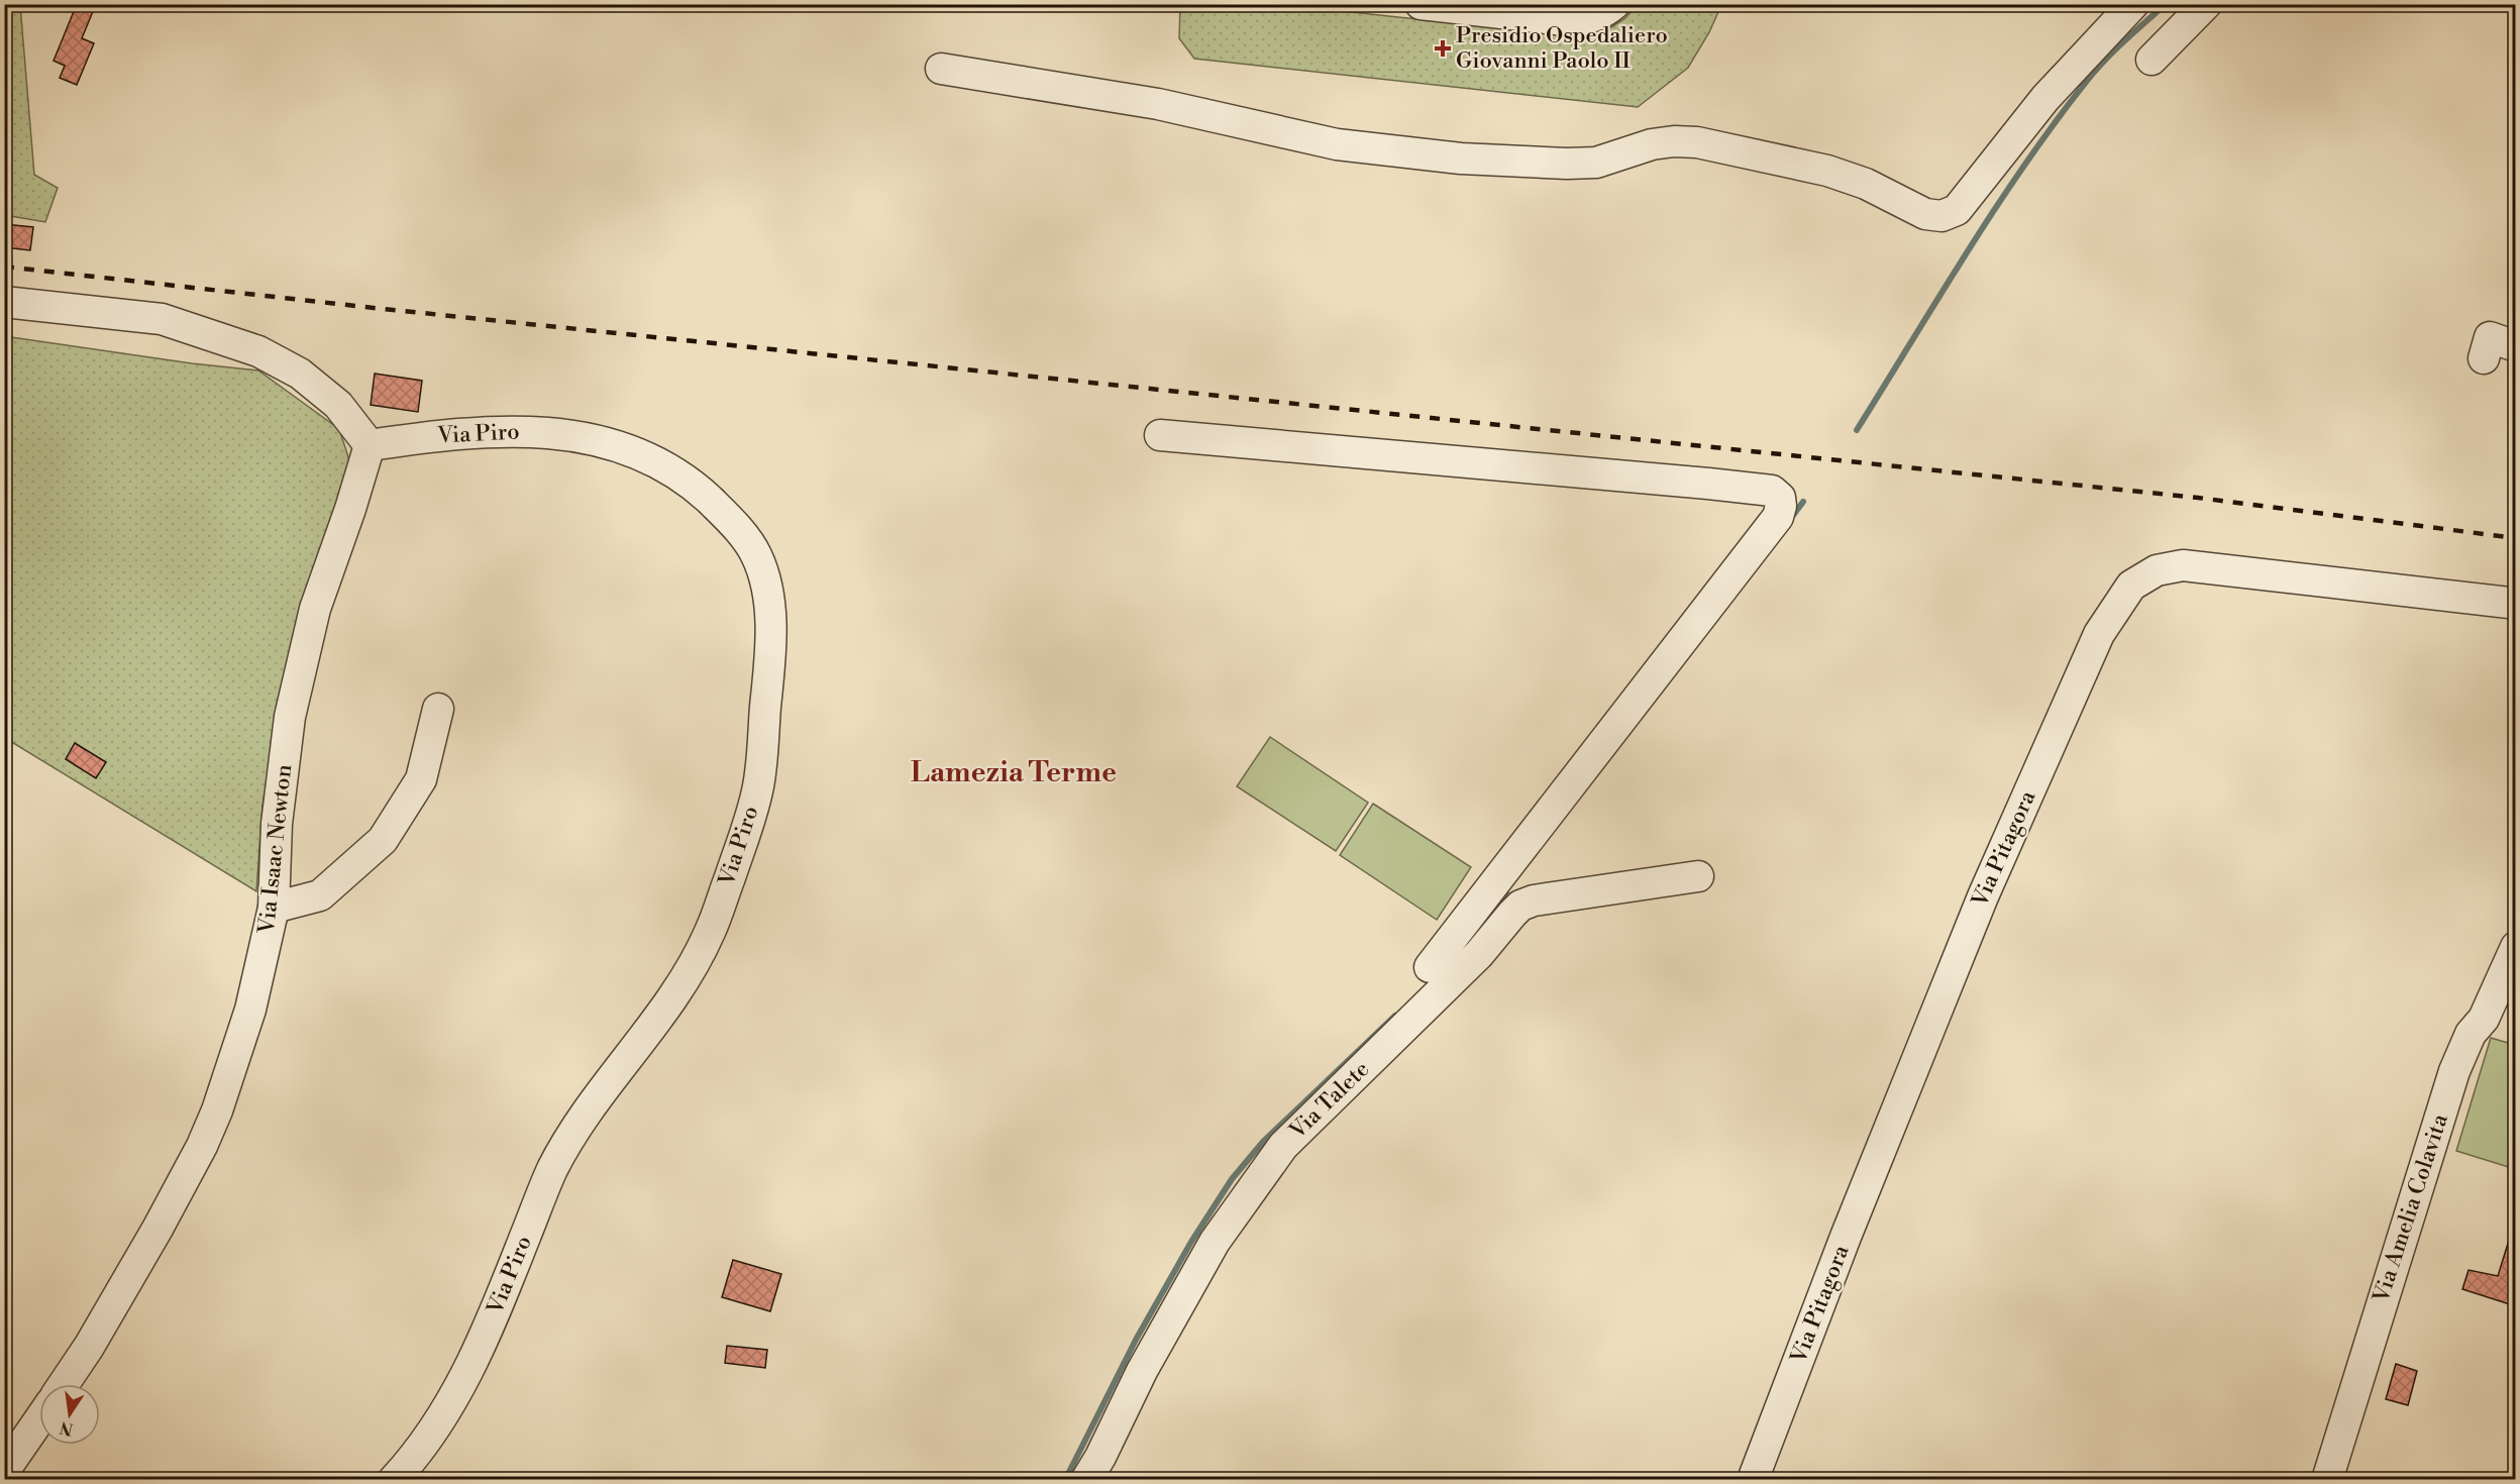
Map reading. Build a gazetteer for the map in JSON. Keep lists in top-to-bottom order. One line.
{"streets":{"street":["Via Piro","Via Isaac Newton","Via Pitagora","Via Talete","Via Amelia Colavita"]},"crossings":[["Via Piro","Via Isaac Newton"]],"districts":["Lamezia Terme"],"places":{"health":["Presidio Ospedaliero Giovanni Paolo II"]},"north":"bottom"}
